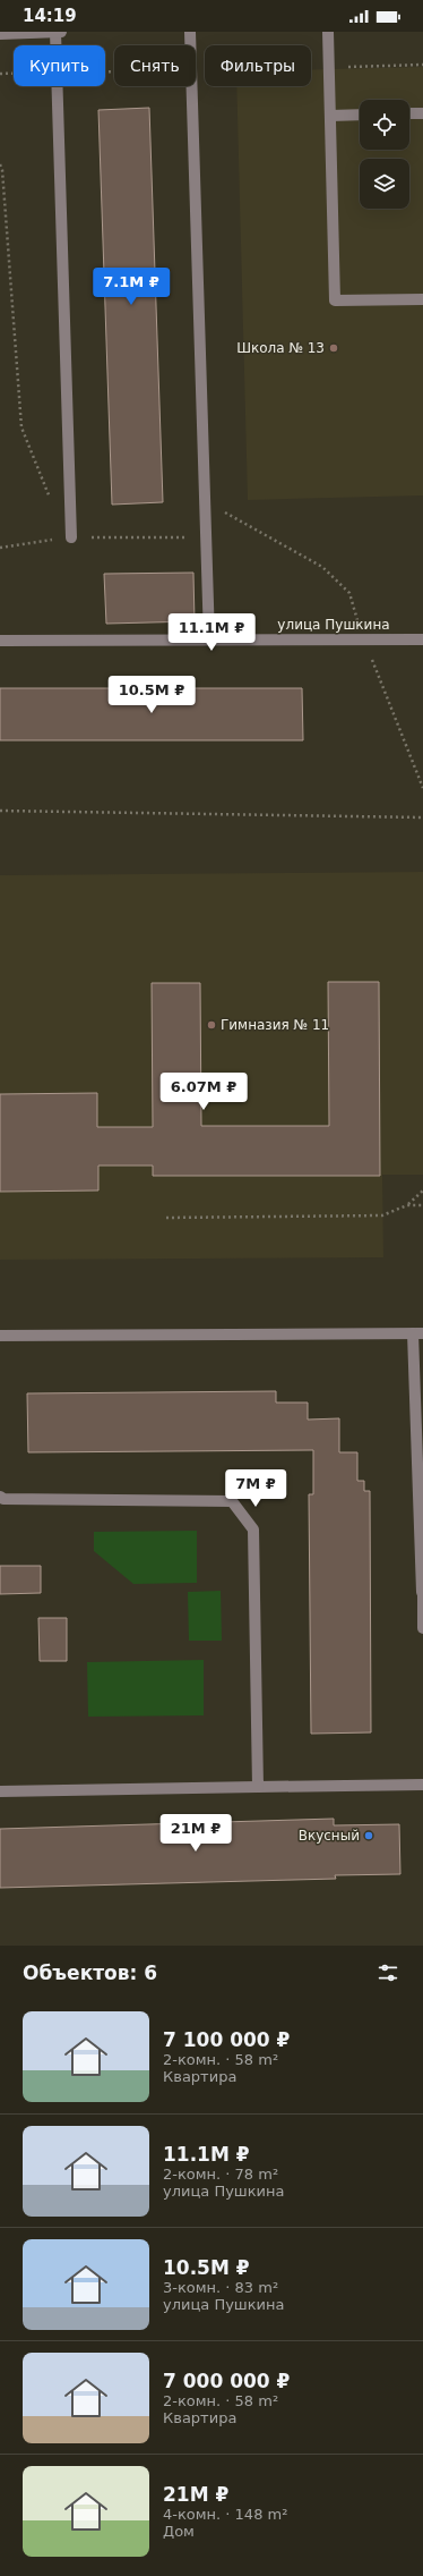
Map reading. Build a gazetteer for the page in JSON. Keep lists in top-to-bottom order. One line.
{"streets":{"street":["улица Пушкина"]},"places":["Школа № 13","Гимназия № 11","Вкусный"],"page":{"status":"14:19","chip":["Купить","Снять","Фильтры"],"price":["7.1M ₽","11.1M ₽","10.5M ₽","6.07M ₽","7M ₽","21M ₽"],"heading":"Объектов: 6","list":[{"name":"7 100 000 ₽","note":"2-комн. · 58 m² · Квартира"},{"name":"11.1M ₽","note":"2-комн. · 78 m² · улица Пушкина"},{"name":"10.5M ₽","note":"3-комн. · 83 m² · улица Пушкина"},{"name":"7 000 000 ₽","note":"2-комн. · 58 m² · Квартира"},{"name":"21M ₽","note":"4-комн. · 148 m² · Дом"}]}}
